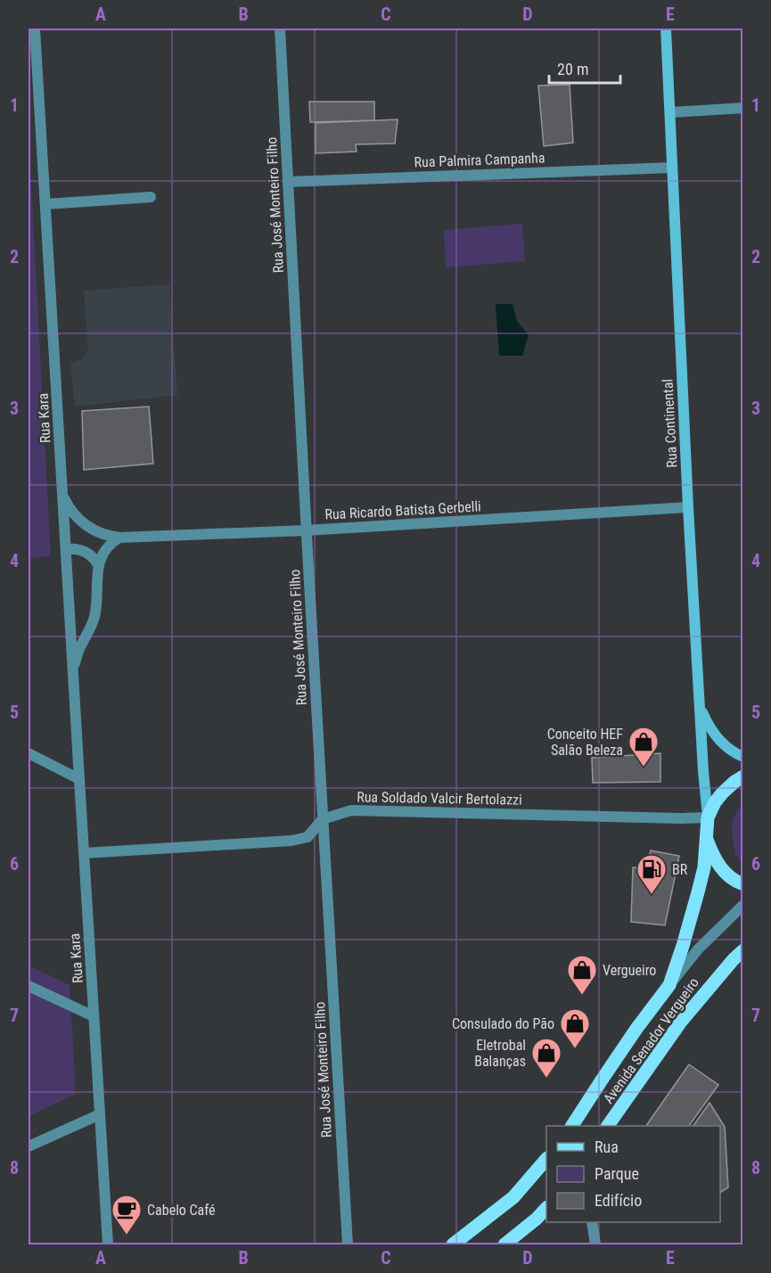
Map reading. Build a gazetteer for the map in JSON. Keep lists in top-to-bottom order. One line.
{"streets":{"main road":["Avenida Senador Vergueiro"],"street":["Rua Palmira Campanha","Rua José Monteiro Filho","Rua Kara","Rua Continental","Rua Ricardo Batista Gerbelli","Rua Soldado Valcir Bertolazzi"]},"crossings":[["Rua Palmira Campanha","Rua José Monteiro Filho"],["Rua Palmira Campanha","Rua Continental"],["Rua José Monteiro Filho","Rua Ricardo Batista Gerbelli"],["Rua José Monteiro Filho","Rua Soldado Valcir Bertolazzi"],["Rua Kara","Rua Ricardo Batista Gerbelli"],["Rua Kara","Rua Soldado Valcir Bertolazzi"],["Rua Continental","Rua Ricardo Batista Gerbelli"],["Rua Continental","Rua Soldado Valcir Bertolazzi"]],"places":{"shop":["Conceito HEF Salão Beleza","Vergueiro","Consulado do Pão","Eletrobal Balanças"],"fuel station":["BR"],"cafe":["Cabelo Café"]},"legend":["Rua","Parque","Edifício"],"scale_bar":"20 m","grid":{"columns":["A","B","C","D","E"],"rows":["1","2","3","4","5","6","7","8"]}}
